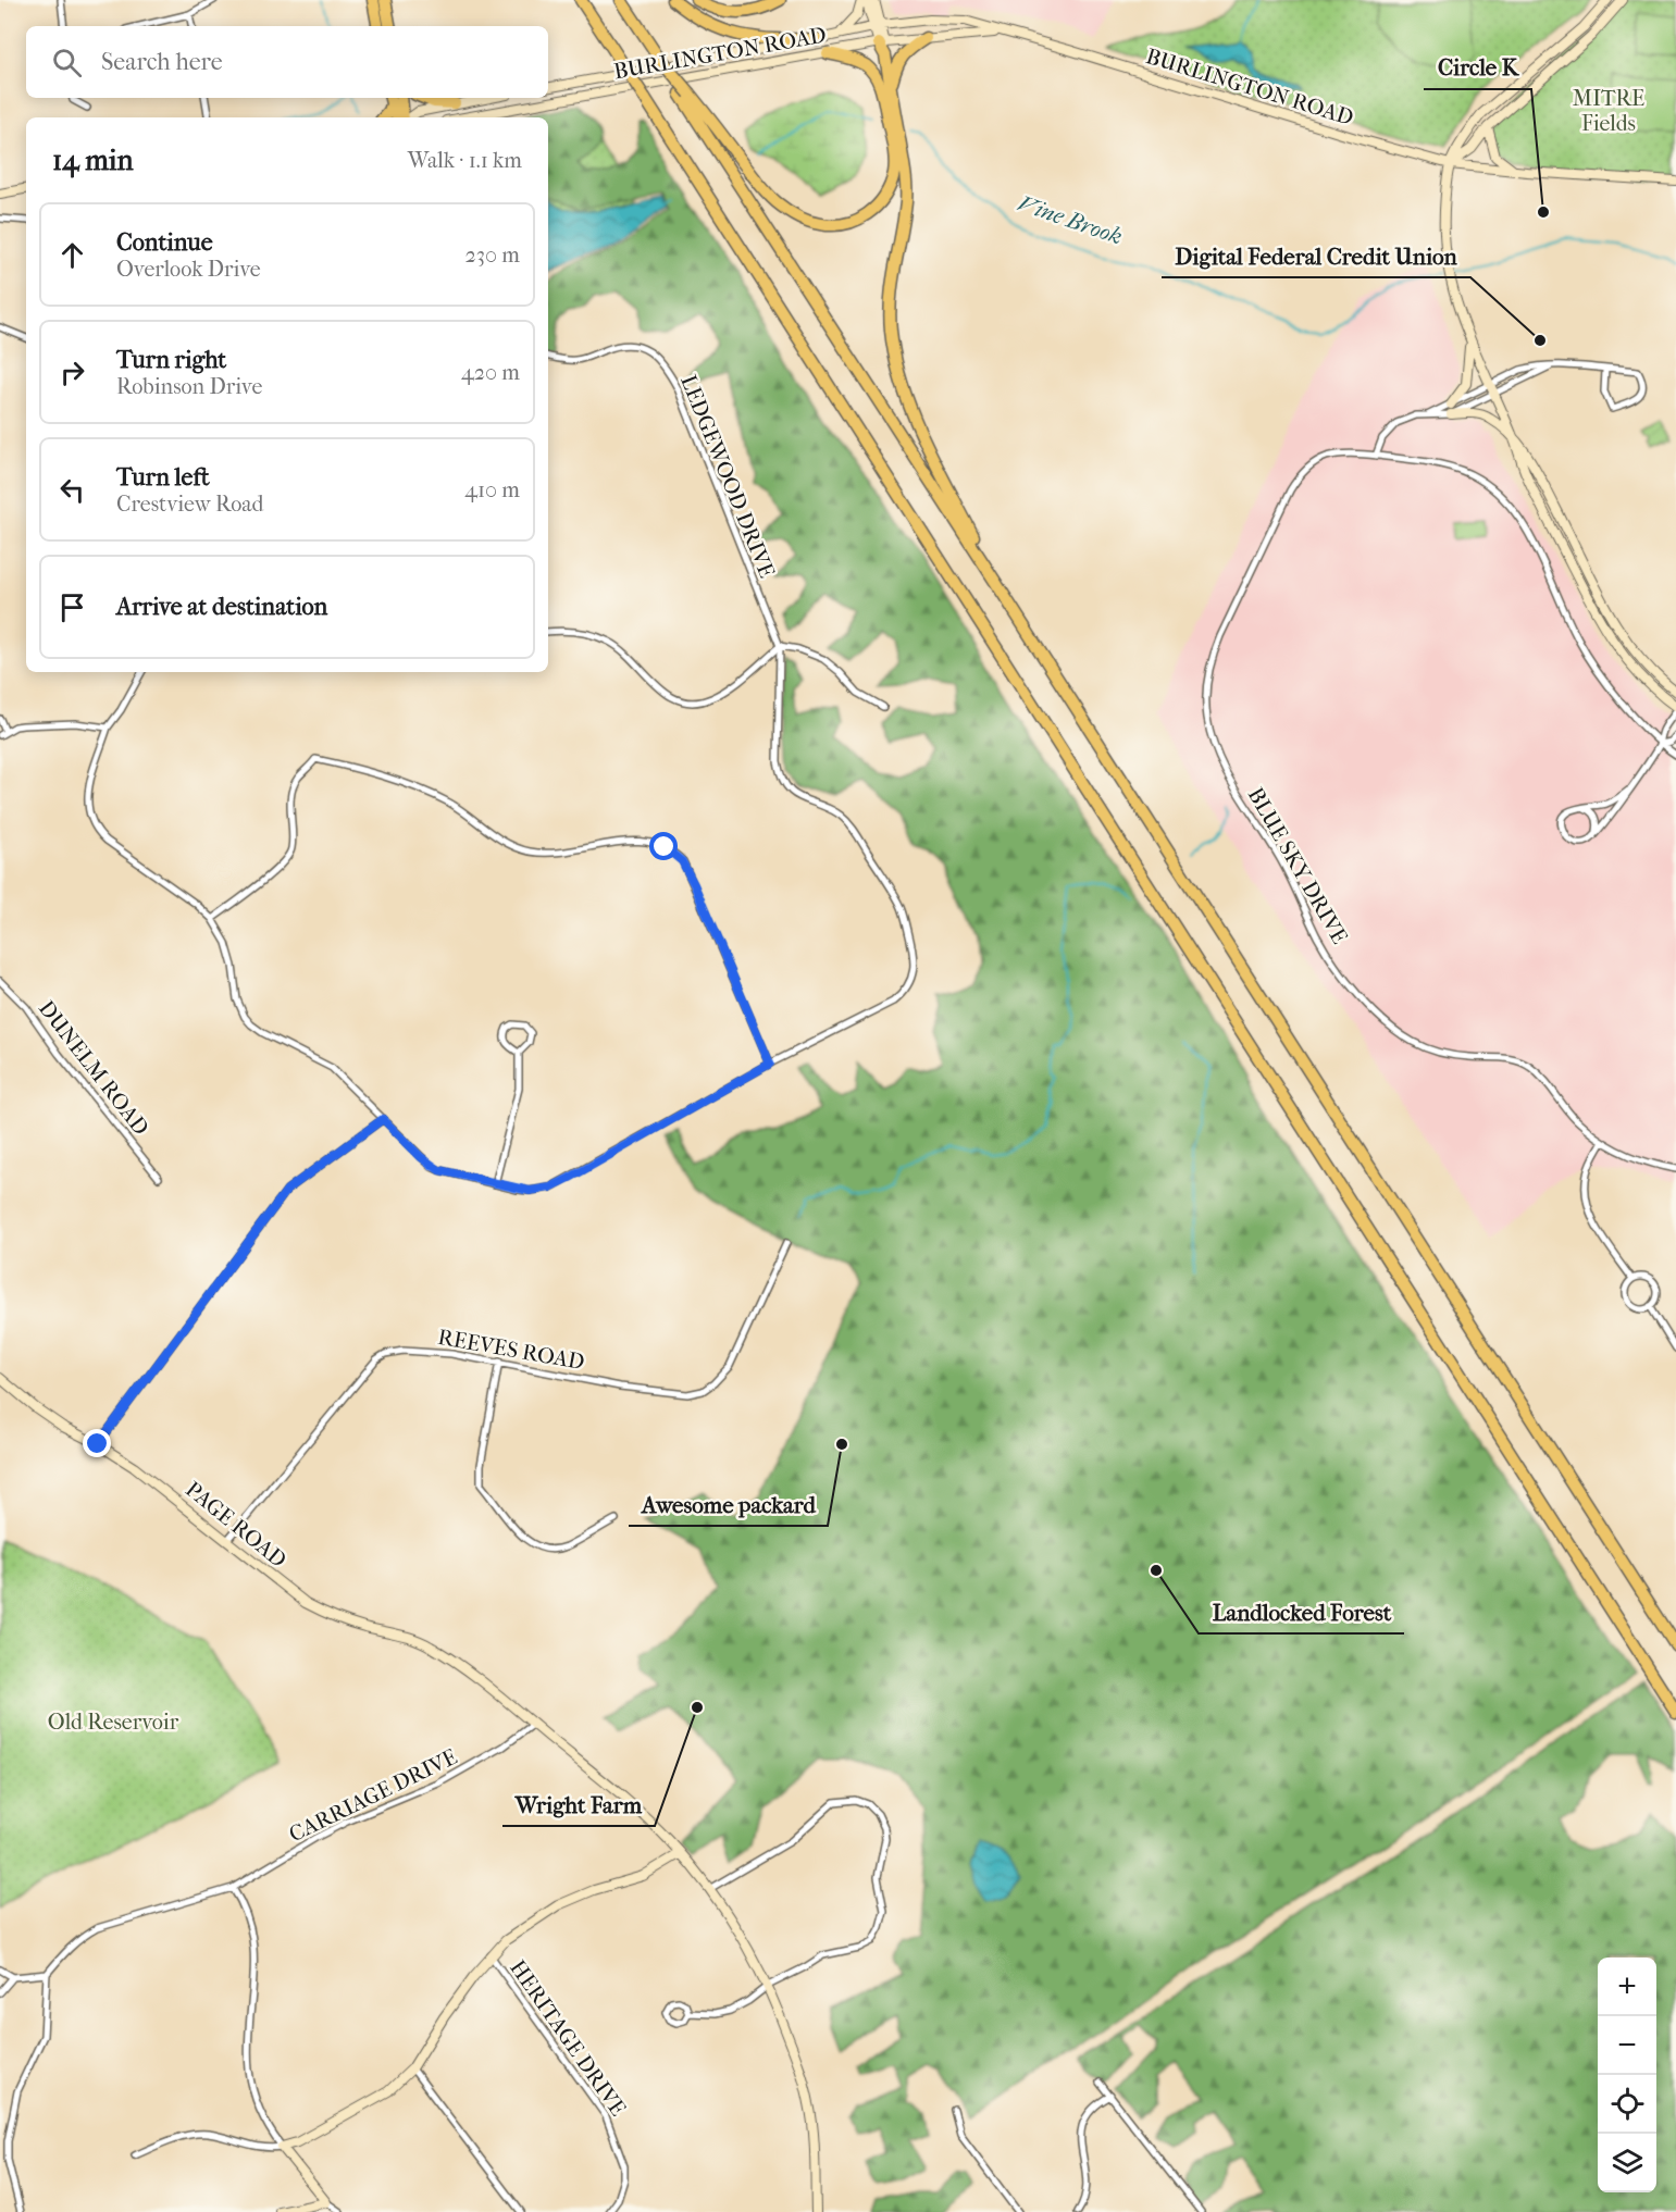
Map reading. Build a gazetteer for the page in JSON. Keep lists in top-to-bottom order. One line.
{"streets":{"main road":["BURLINGTON ROAD","PAGE ROAD"],"street":["LEDGEWOOD DRIVE","BLUE SKY DRIVE","DUNELM ROAD","REEVES ROAD","CARRIAGE DRIVE","HERITAGE DRIVE"]},"crossings":[["REEVES ROAD","PAGE ROAD"],["PAGE ROAD","CARRIAGE DRIVE"]],"water":["Vine Brook"],"parks":["MITRE Fields","Old Reservoir"],"places":["Circle K","Digital Federal Credit Union","Awesome packard","Landlocked Forest","Wright Farm"],"page":{"search":"Search here","heading":["14 min","Walk · 1.1 km"],"list":[["Continue","Overlook Drive","230 m"],["Turn right","Robinson Drive","420 m"],["Turn left","Crestview Road","410 m"],"Arrive at destination"],"map_buttons":["+","−"]}}
